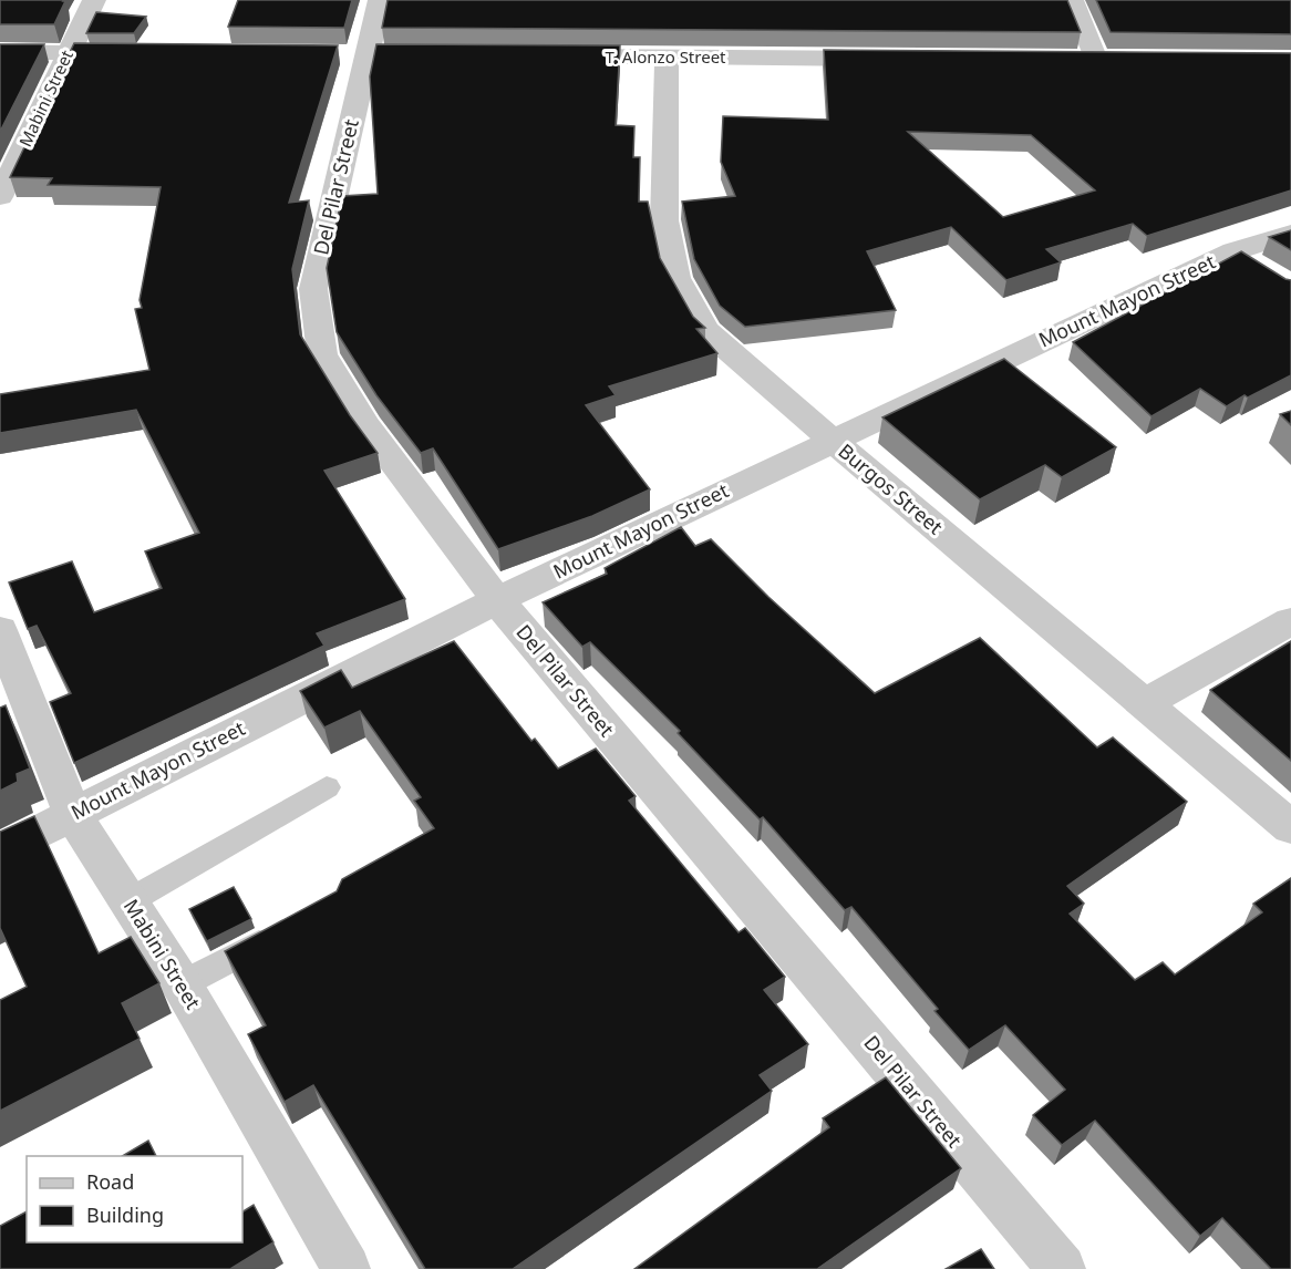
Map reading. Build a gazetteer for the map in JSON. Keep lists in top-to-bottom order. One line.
{"streets":{"street":["T. Alonzo Street","Mabini Street","Del Pilar Street","Mount Mayon Street","Burgos Street"]},"crossings":[["T. Alonzo Street","Burgos Street"],["Mabini Street","Mount Mayon Street"],["Del Pilar Street","Mount Mayon Street"],["Mount Mayon Street","Burgos Street"]],"legend":["Road","Building"]}
